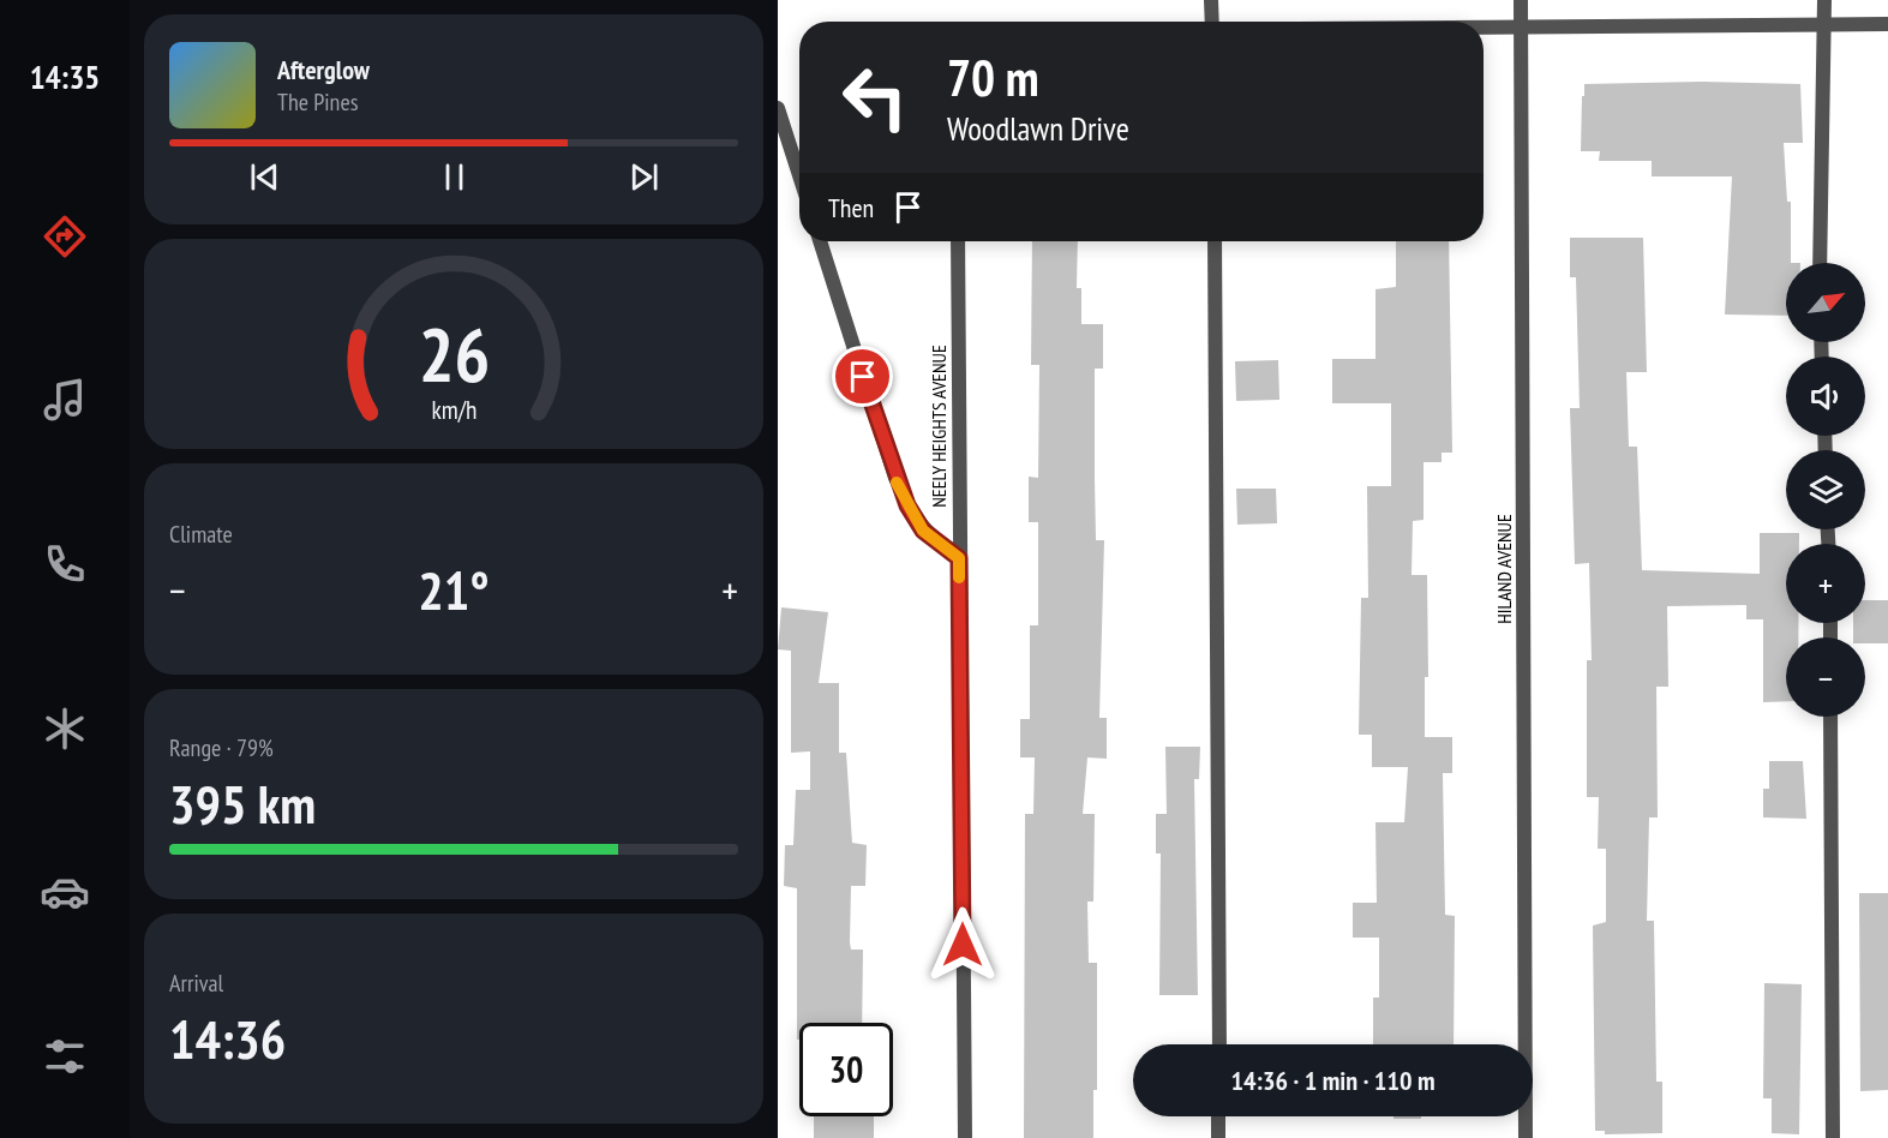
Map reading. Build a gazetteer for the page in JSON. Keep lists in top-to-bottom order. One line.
{"streets":{"street":["NEELY HEIGHTS AVENUE","HILAND AVENUE"]},"north":"top right","page":{"tabs":"14:35","turn":["70 m","Woodlawn Drive"],"song":["Afterglow","The Pines"],"then":"Then","map_buttons":["+","−"],"tile":["Climate",["Range · 79%","395 km"],["Arrival","14:36"]],"heat":["−","21°","+"],"limit":"30","trip":"14:36 · 1 min · 110 m","gauge":["26","km/h"]}}
